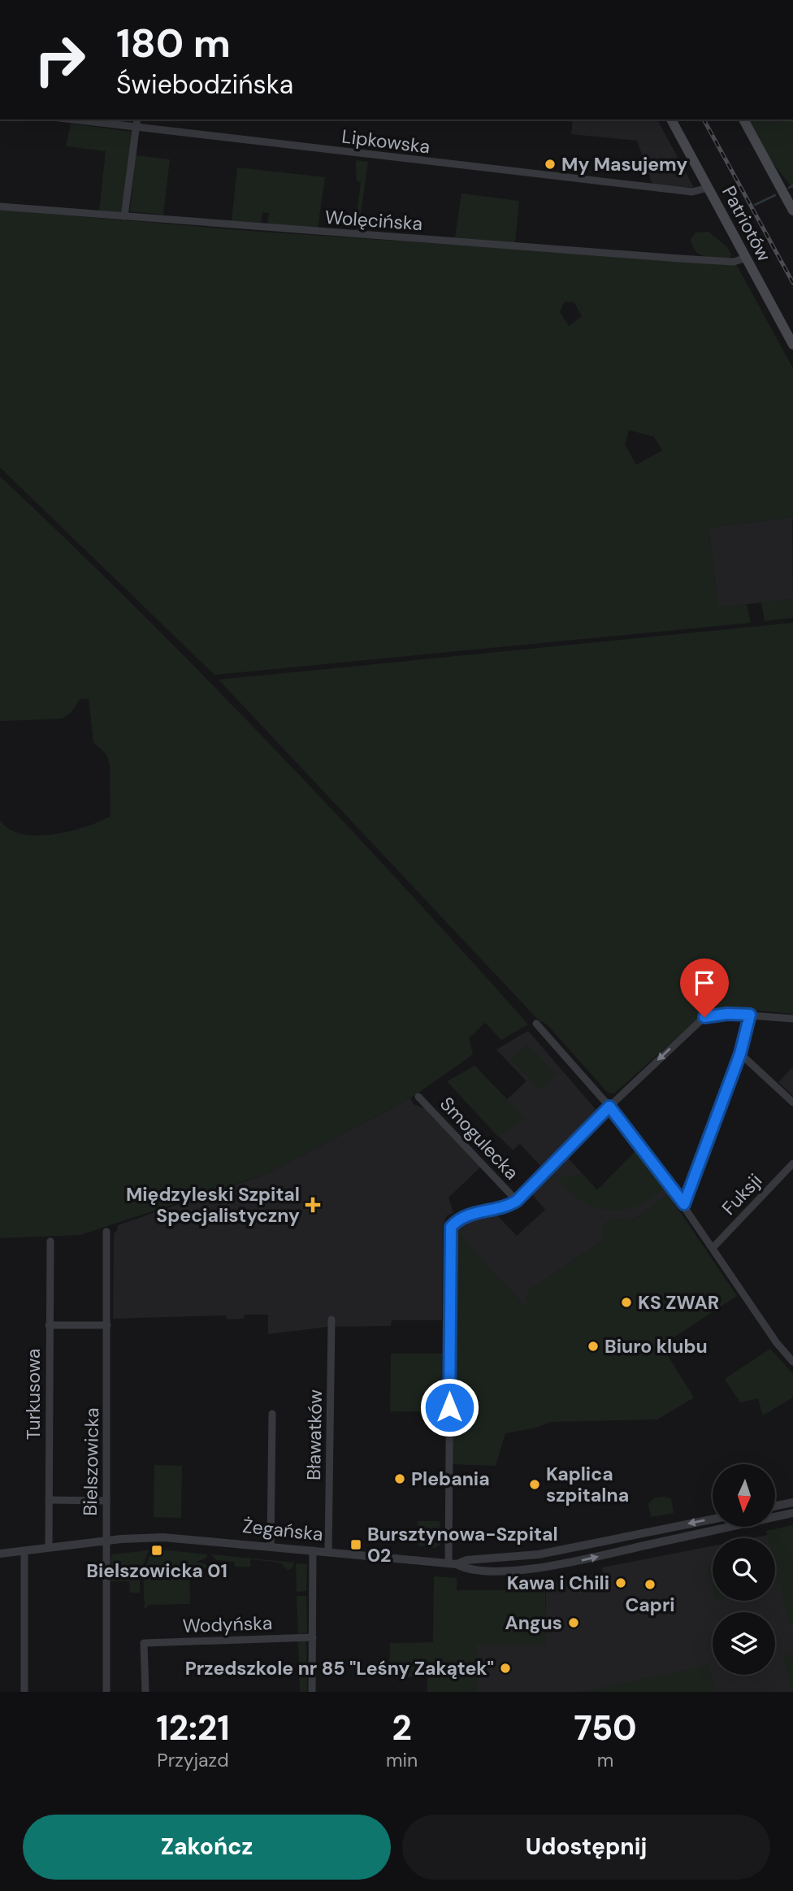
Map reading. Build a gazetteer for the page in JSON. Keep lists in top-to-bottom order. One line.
{"streets":{"main road":["Patriotów"],"street":["Lipkowska","Wolęcińska","Smogulecka","Fuksji","Turkusowa","Bławatków","Bielszowicka","Żegańska","Wodyńska"]},"crossings":[["Lipkowska","Patriotów"],["Wolęcińska","Patriotów"],["Turkusowa","Żegańska"],["Bławatków","Żegańska"],["Bielszowicka","Żegańska"]],"places":{"other":["My Masujemy","KS ZWAR","Biuro klubu","Plebania","Kaplica szpitalna","Kawa i Chili","Capri","Angus","Przedszkole nr 85 \"Leśny Zakątek\""],"health":["Międzyleski Szpital Specjalistyczny"],"transit":["Bursztynowa-Szpital 02","Bielszowicka 01"]},"north":"bottom","page":{"turn":["180 m","Świebodzińska"],"eta":["12:21","Przyjazd","2","min","750","m"],"buttons":["Zakończ","Udostępnij"]}}
